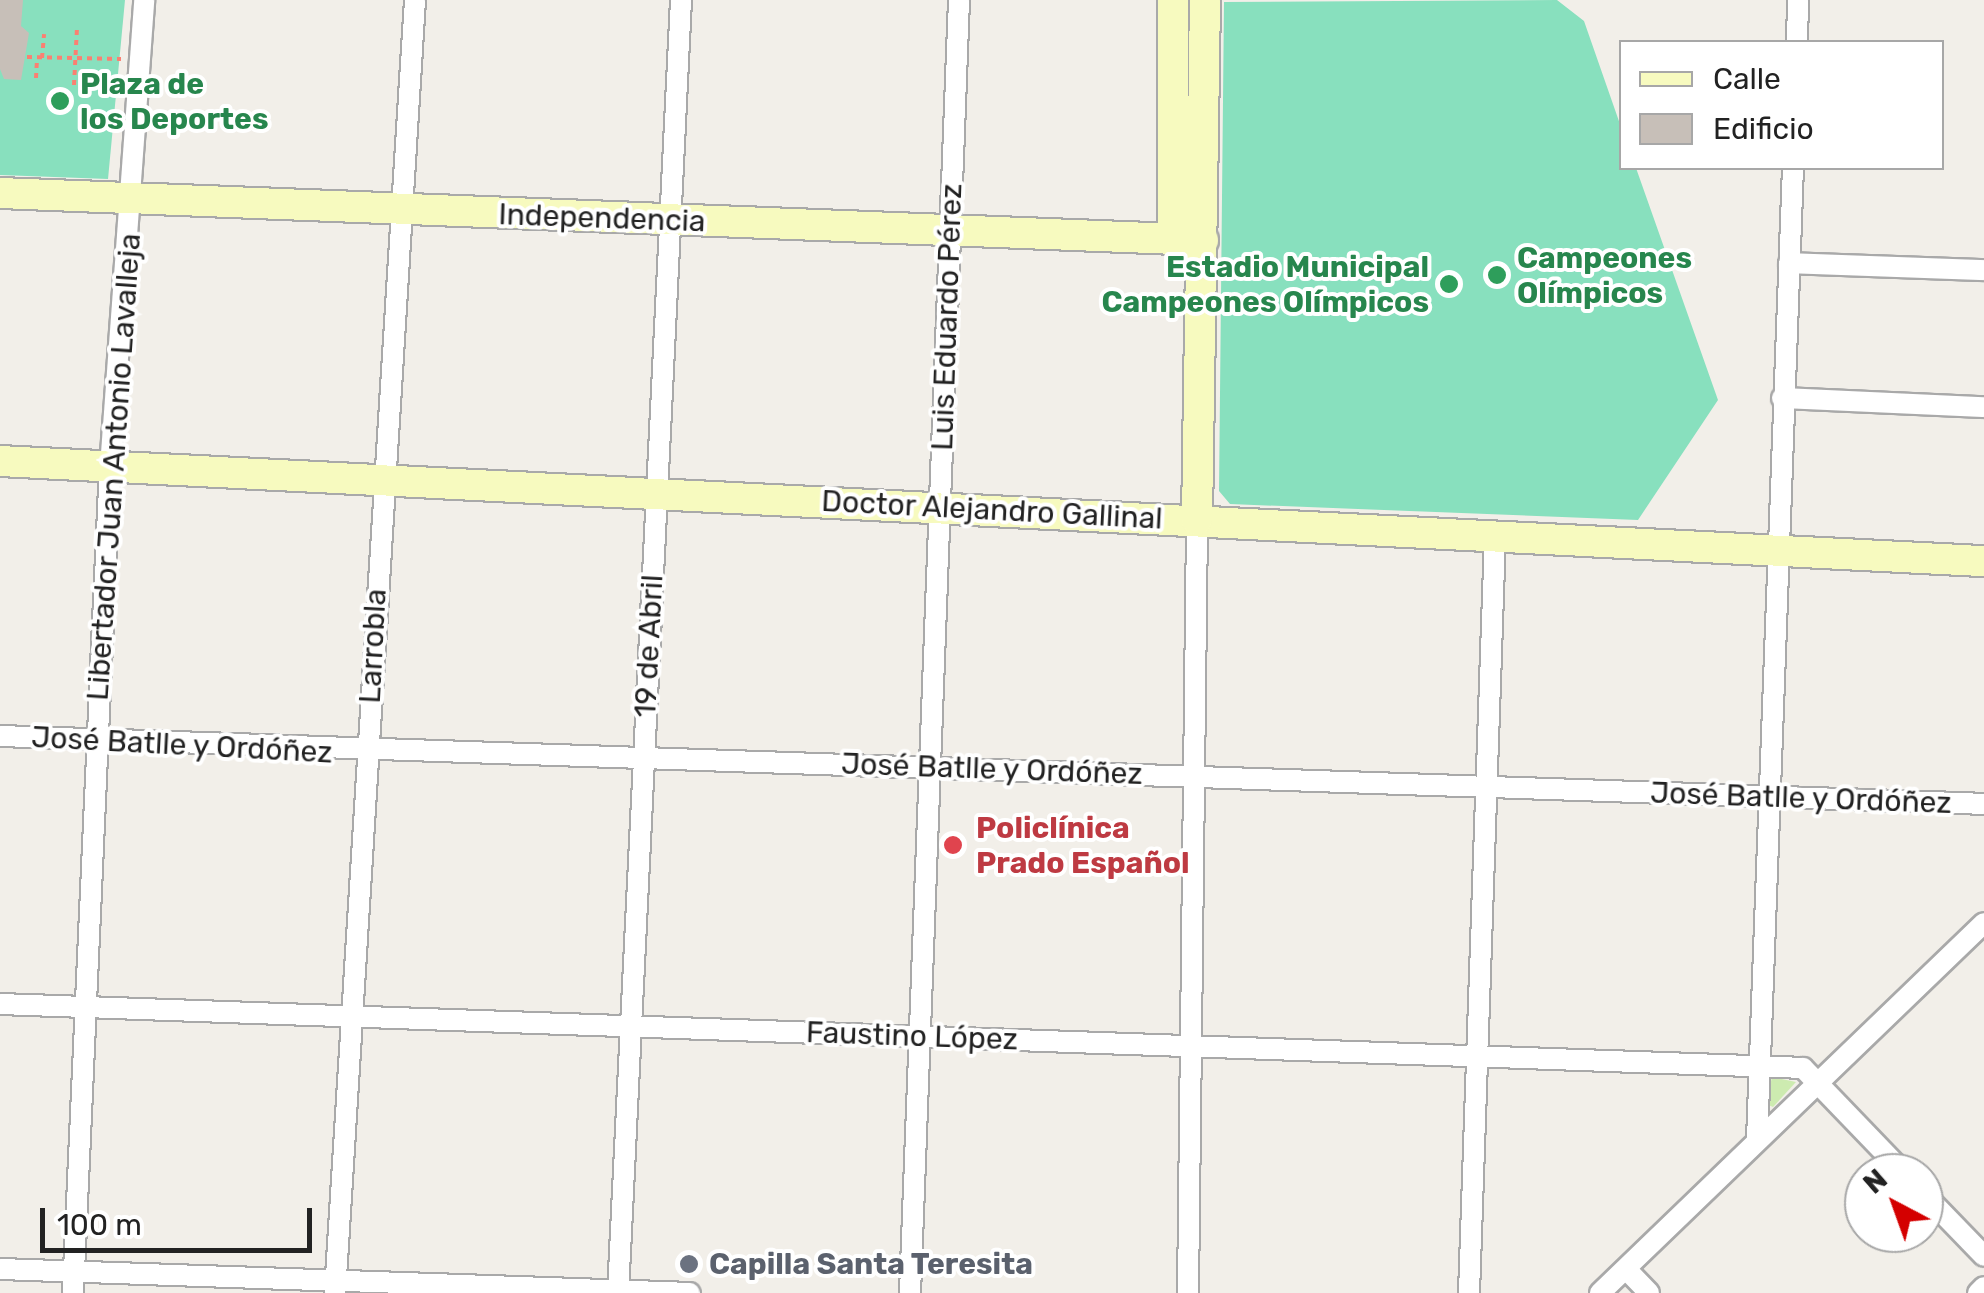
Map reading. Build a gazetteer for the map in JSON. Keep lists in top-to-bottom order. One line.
{"streets":{"street":["Independencia","Luis Eduardo Pérez","Libertador Juan Antonio Lavalleja","Doctor Alejandro Gallinal","Larrobla","19 de Abril","José Batlle y Ordóñez","Faustino López"]},"crossings":[["Independencia","Luis Eduardo Pérez"],["Independencia","Libertador Juan Antonio Lavalleja"],["Independencia","Larrobla"],["Independencia","19 de Abril"],["Luis Eduardo Pérez","Doctor Alejandro Gallinal"],["Luis Eduardo Pérez","José Batlle y Ordóñez"],["Luis Eduardo Pérez","Faustino López"],["Libertador Juan Antonio Lavalleja","Doctor Alejandro Gallinal"],["Libertador Juan Antonio Lavalleja","José Batlle y Ordóñez"],["Libertador Juan Antonio Lavalleja","Faustino López"],["Doctor Alejandro Gallinal","Larrobla"],["Doctor Alejandro Gallinal","19 de Abril"],["Larrobla","José Batlle y Ordóñez"],["Larrobla","Faustino López"],["19 de Abril","José Batlle y Ordóñez"],["19 de Abril","Faustino López"]],"places":["Plaza de los Deportes","Campeones Olímpicos","Estadio Municipal Campeones Olímpicos","Policlínica Prado Español","Capilla Santa Teresita"],"legend":["Calle","Edificio"],"scale_bar":"100 m","north":"top left"}
